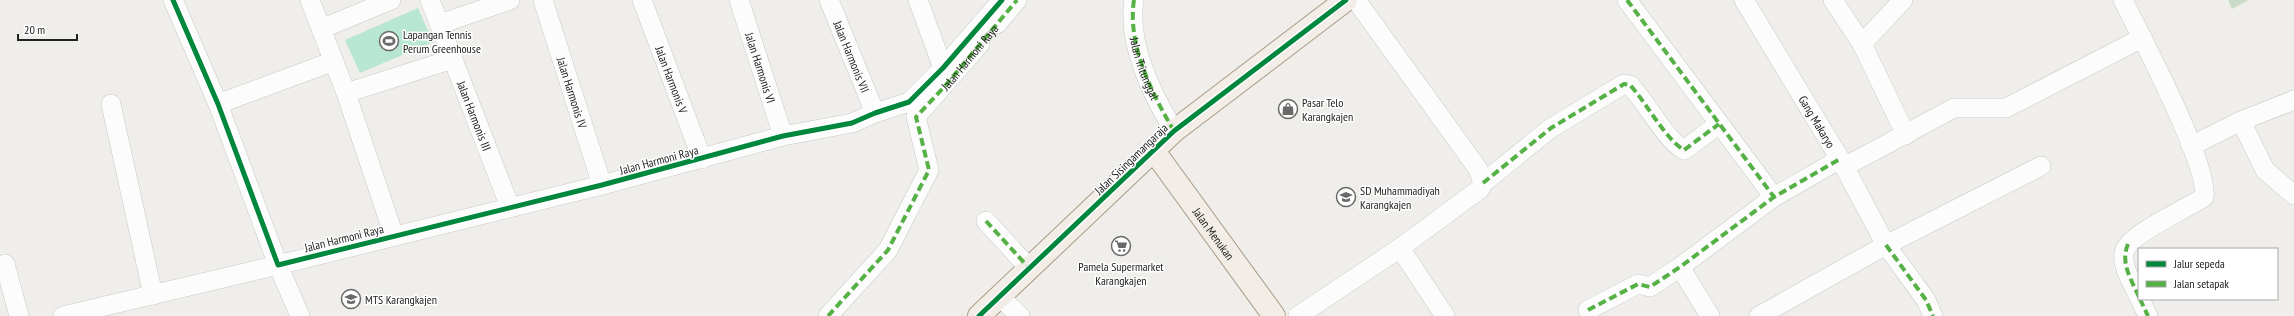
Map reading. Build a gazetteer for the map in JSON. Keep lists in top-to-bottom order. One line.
{"streets":{"main road":["Jalan Sisingamangaraja","Jalan Menukan"],"street":["Jalan Harmonis VII","Jalan Harmoni Raya","Jalan Tritunggal","Jalan Harmonis VI","Jalan Harmonis V","Jalan Harmonis IV","Jalan Harmonis III","Gang Makaryo"]},"crossings":[["Jalan Harmonis VII","Jalan Harmoni Raya"],["Jalan Harmoni Raya","Jalan Harmonis VI"],["Jalan Harmoni Raya","Jalan Harmonis V"],["Jalan Harmoni Raya","Jalan Harmonis IV"],["Jalan Harmoni Raya","Jalan Harmonis III"],["Jalan Tritunggal","Jalan Sisingamangaraja"],["Jalan Sisingamangaraja","Jalan Menukan"]],"places":{"sports":["Lapangan Tennis Perum Greenhouse"],"shop":["Pasar Telo Karangkajen"],"school or university":["SD Muhammadiyah Karangkajen","MTS Karangkajen"],"supermarket":["Pamela Supermarket Karangkajen"]},"legend":["Jalur sepeda","Jalan setapak"],"scale_bar":"20 m"}
